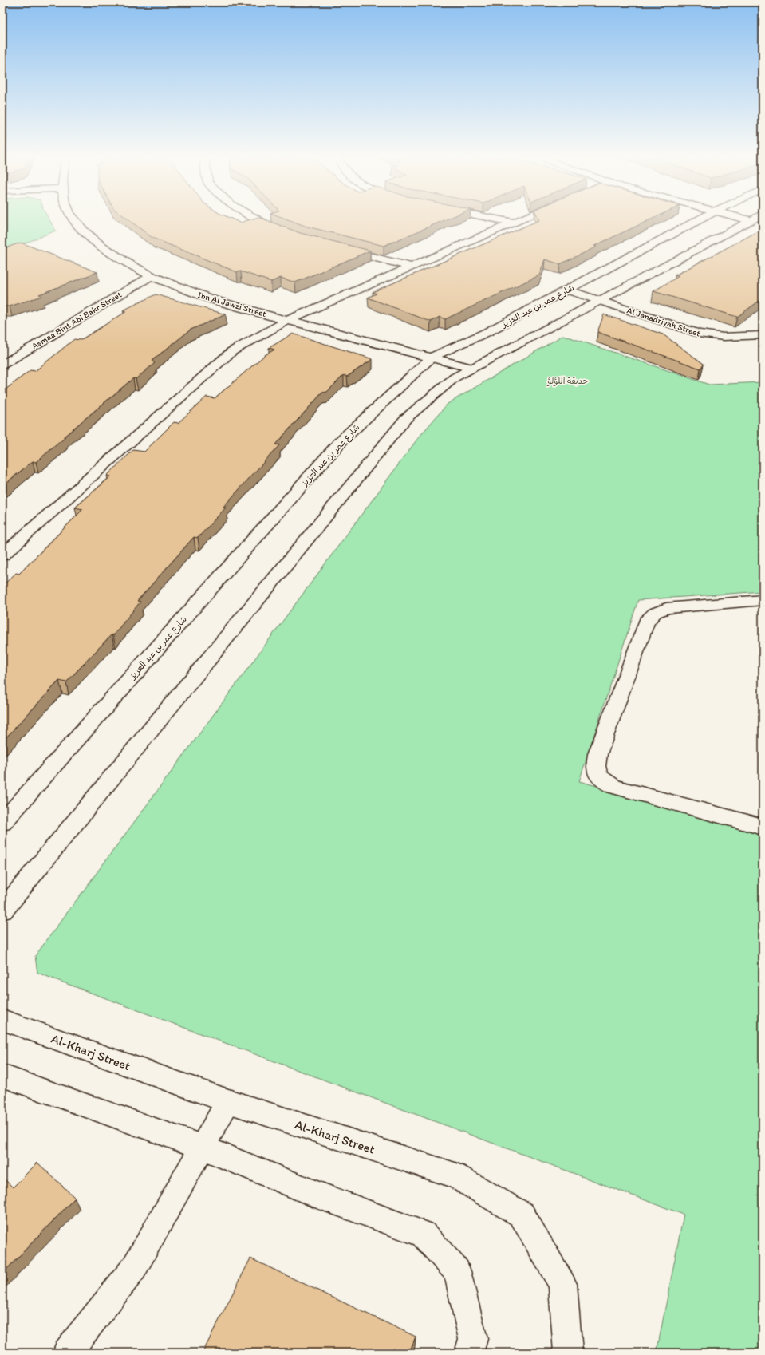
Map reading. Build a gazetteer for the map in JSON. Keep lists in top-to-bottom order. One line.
{"streets":{"street":["Ibn Al Jawzi Street","شارع عمر بن عبد العزيز","Asmaa Bint Abi Bakr Street","Al Janadriyah Street","Al-Kharj Street"]},"crossings":[["Ibn Al Jawzi Street","شارع عمر بن عبد العزيز"],["Ibn Al Jawzi Street","Asmaa Bint Abi Bakr Street"],["شارع عمر بن عبد العزيز","Al Janadriyah Street"]],"parks":["حديقة اللؤلؤ"]}
